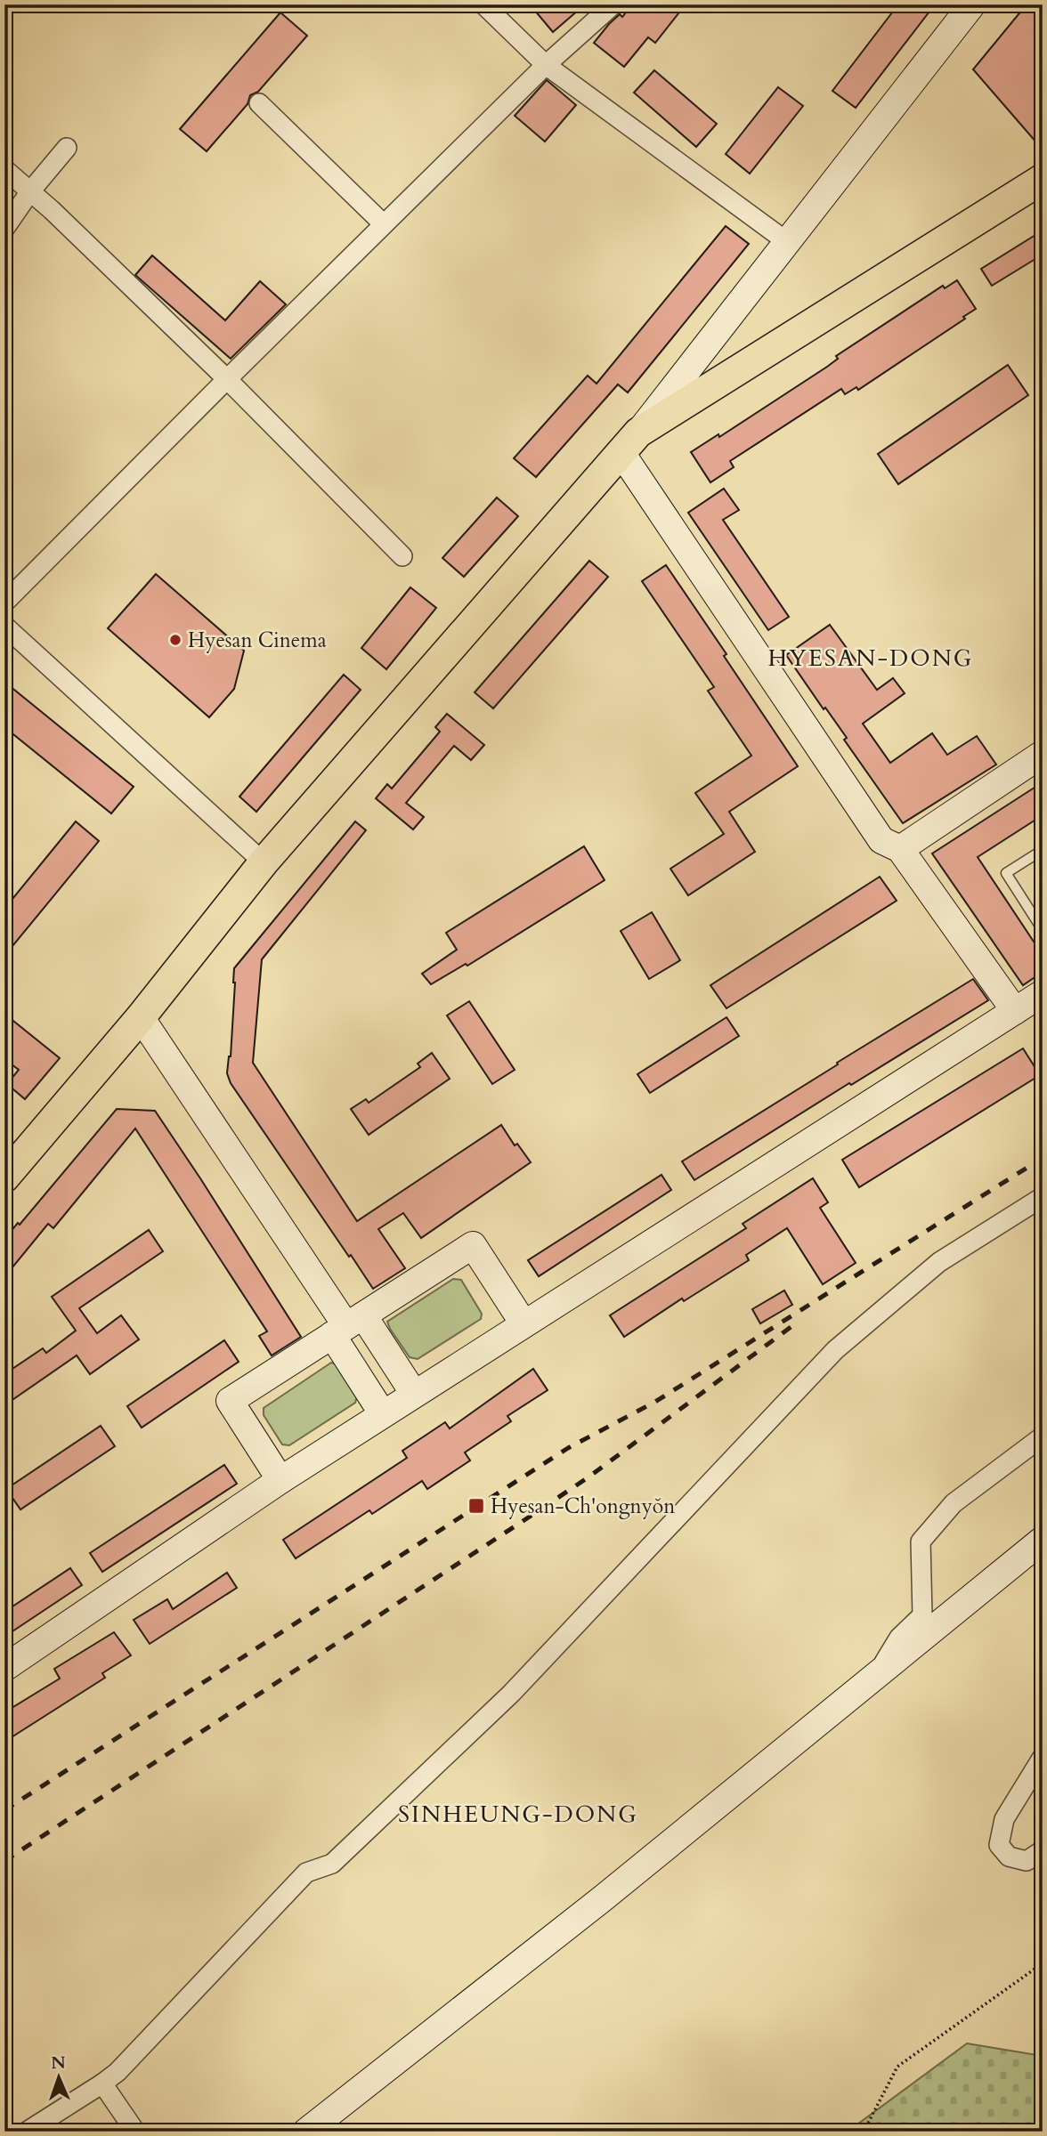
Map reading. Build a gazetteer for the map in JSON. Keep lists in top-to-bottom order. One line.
{"districts":["HYESAN-DONG","SINHEUNG-DONG"],"places":{"other":["Hyesan Cinema"],"transit":["Hyesan-Ch'ongnyŏn"]},"north":"top"}
